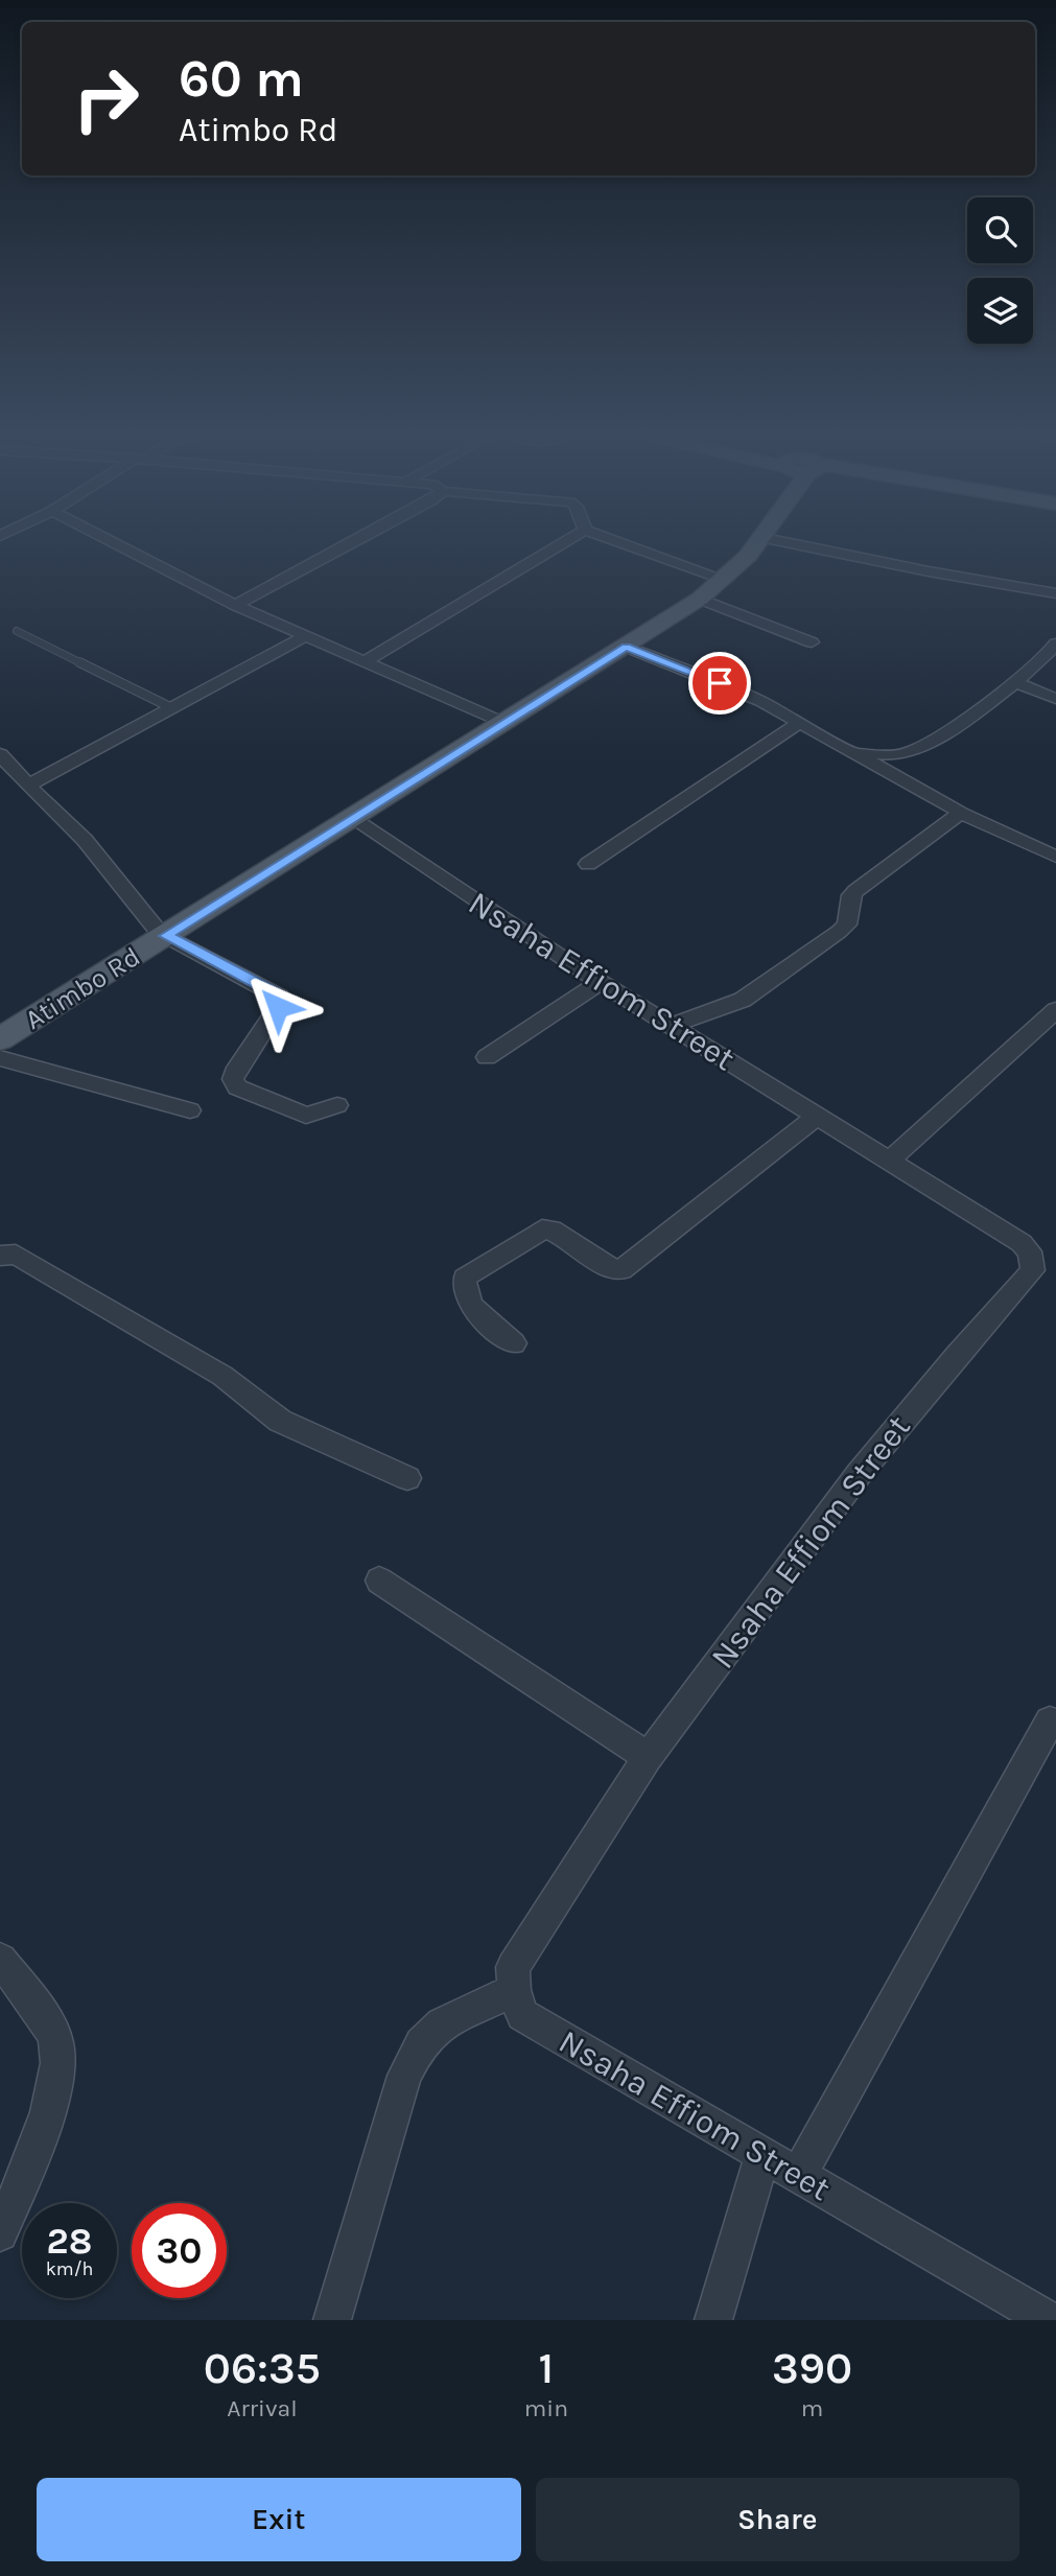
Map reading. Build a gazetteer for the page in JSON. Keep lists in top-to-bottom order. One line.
{"streets":{"main road":["Atimbo Rd"],"street":["Nsaha Effiom Street"]},"crossings":[["Nsaha Effiom Street","Atimbo Rd"]],"page":{"turn":["60 m","Atimbo Rd"],"speed":"28 km/h","limit":"30","eta":["06:35","Arrival","1","min","390","m"],"buttons":["Exit","Share"]}}
